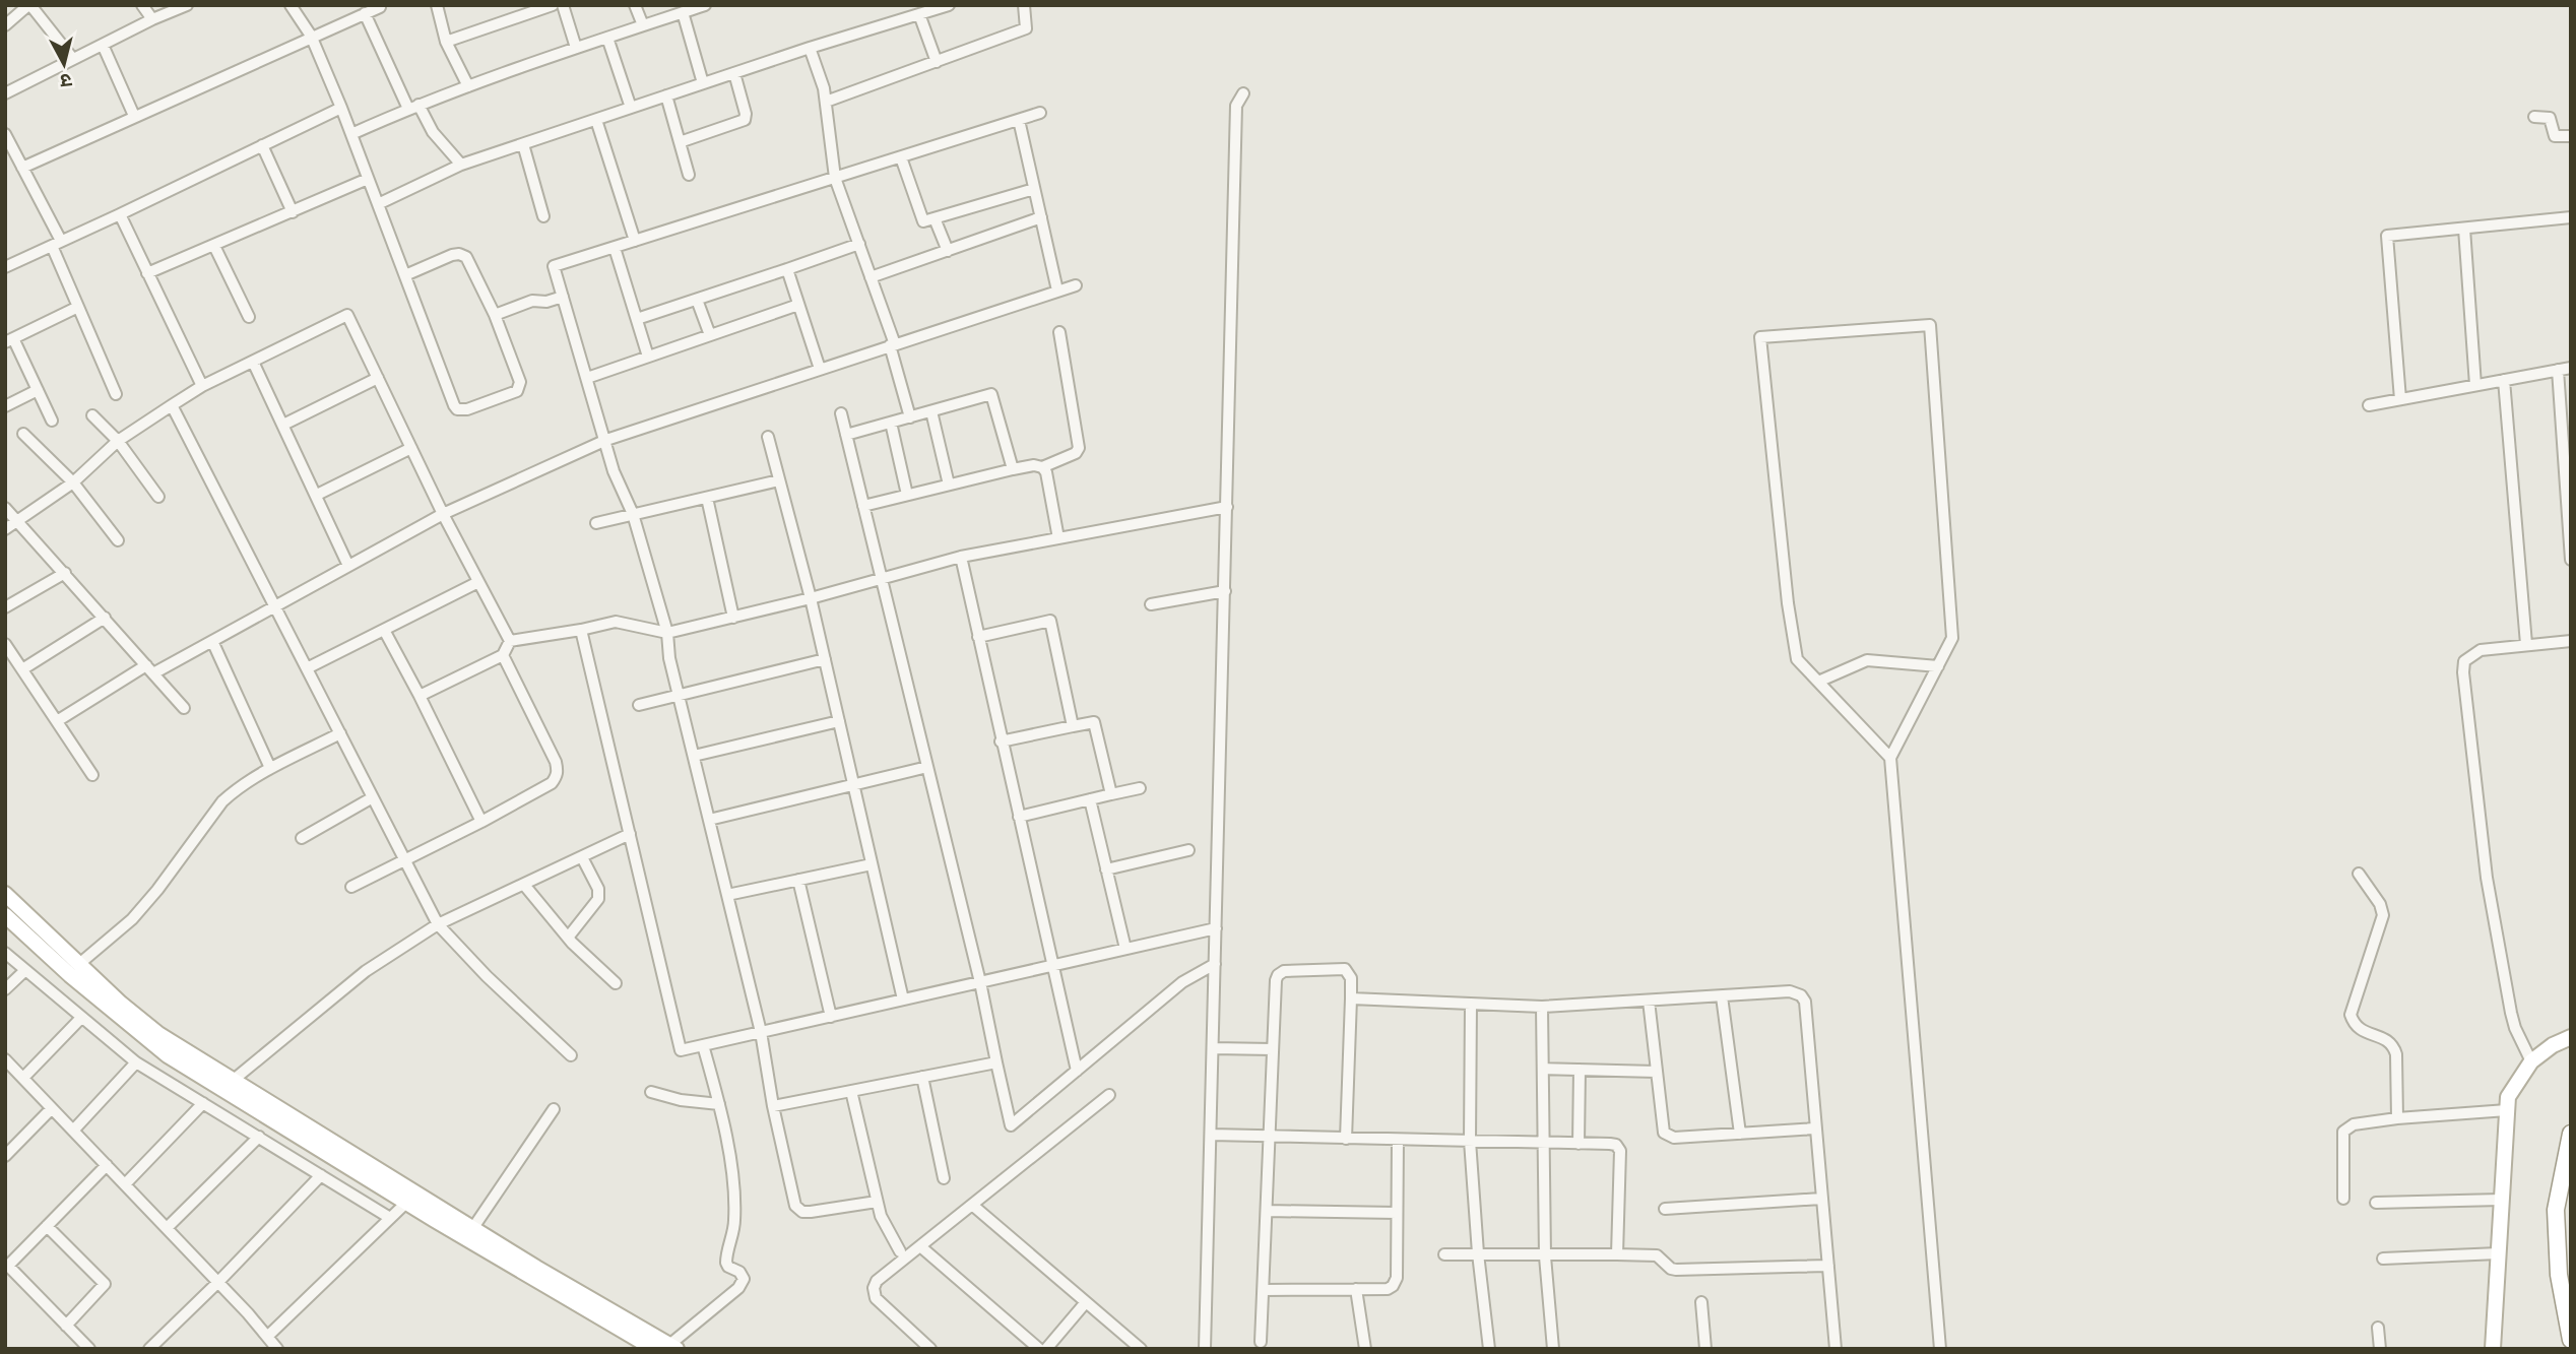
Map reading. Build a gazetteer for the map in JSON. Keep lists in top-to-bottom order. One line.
{"north":"bottom"}
